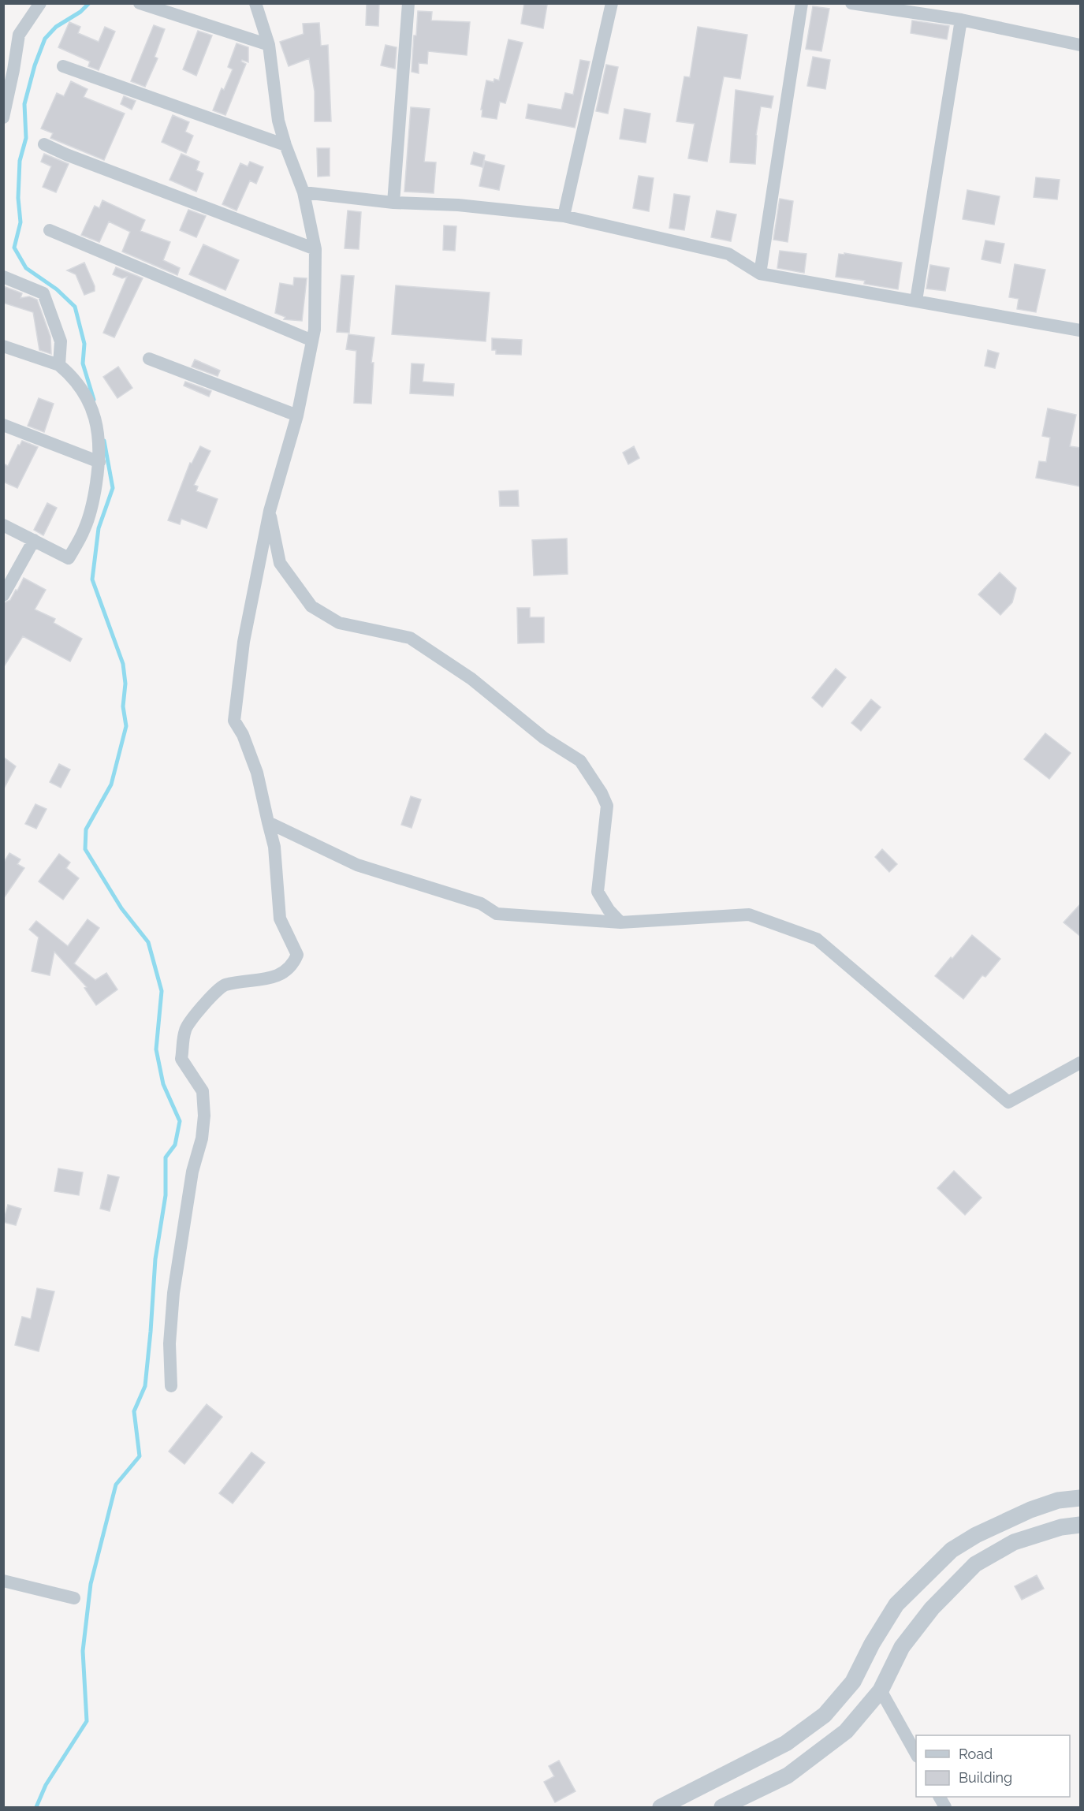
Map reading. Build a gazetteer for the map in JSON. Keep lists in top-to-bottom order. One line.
{"legend":["Road","Building"]}
